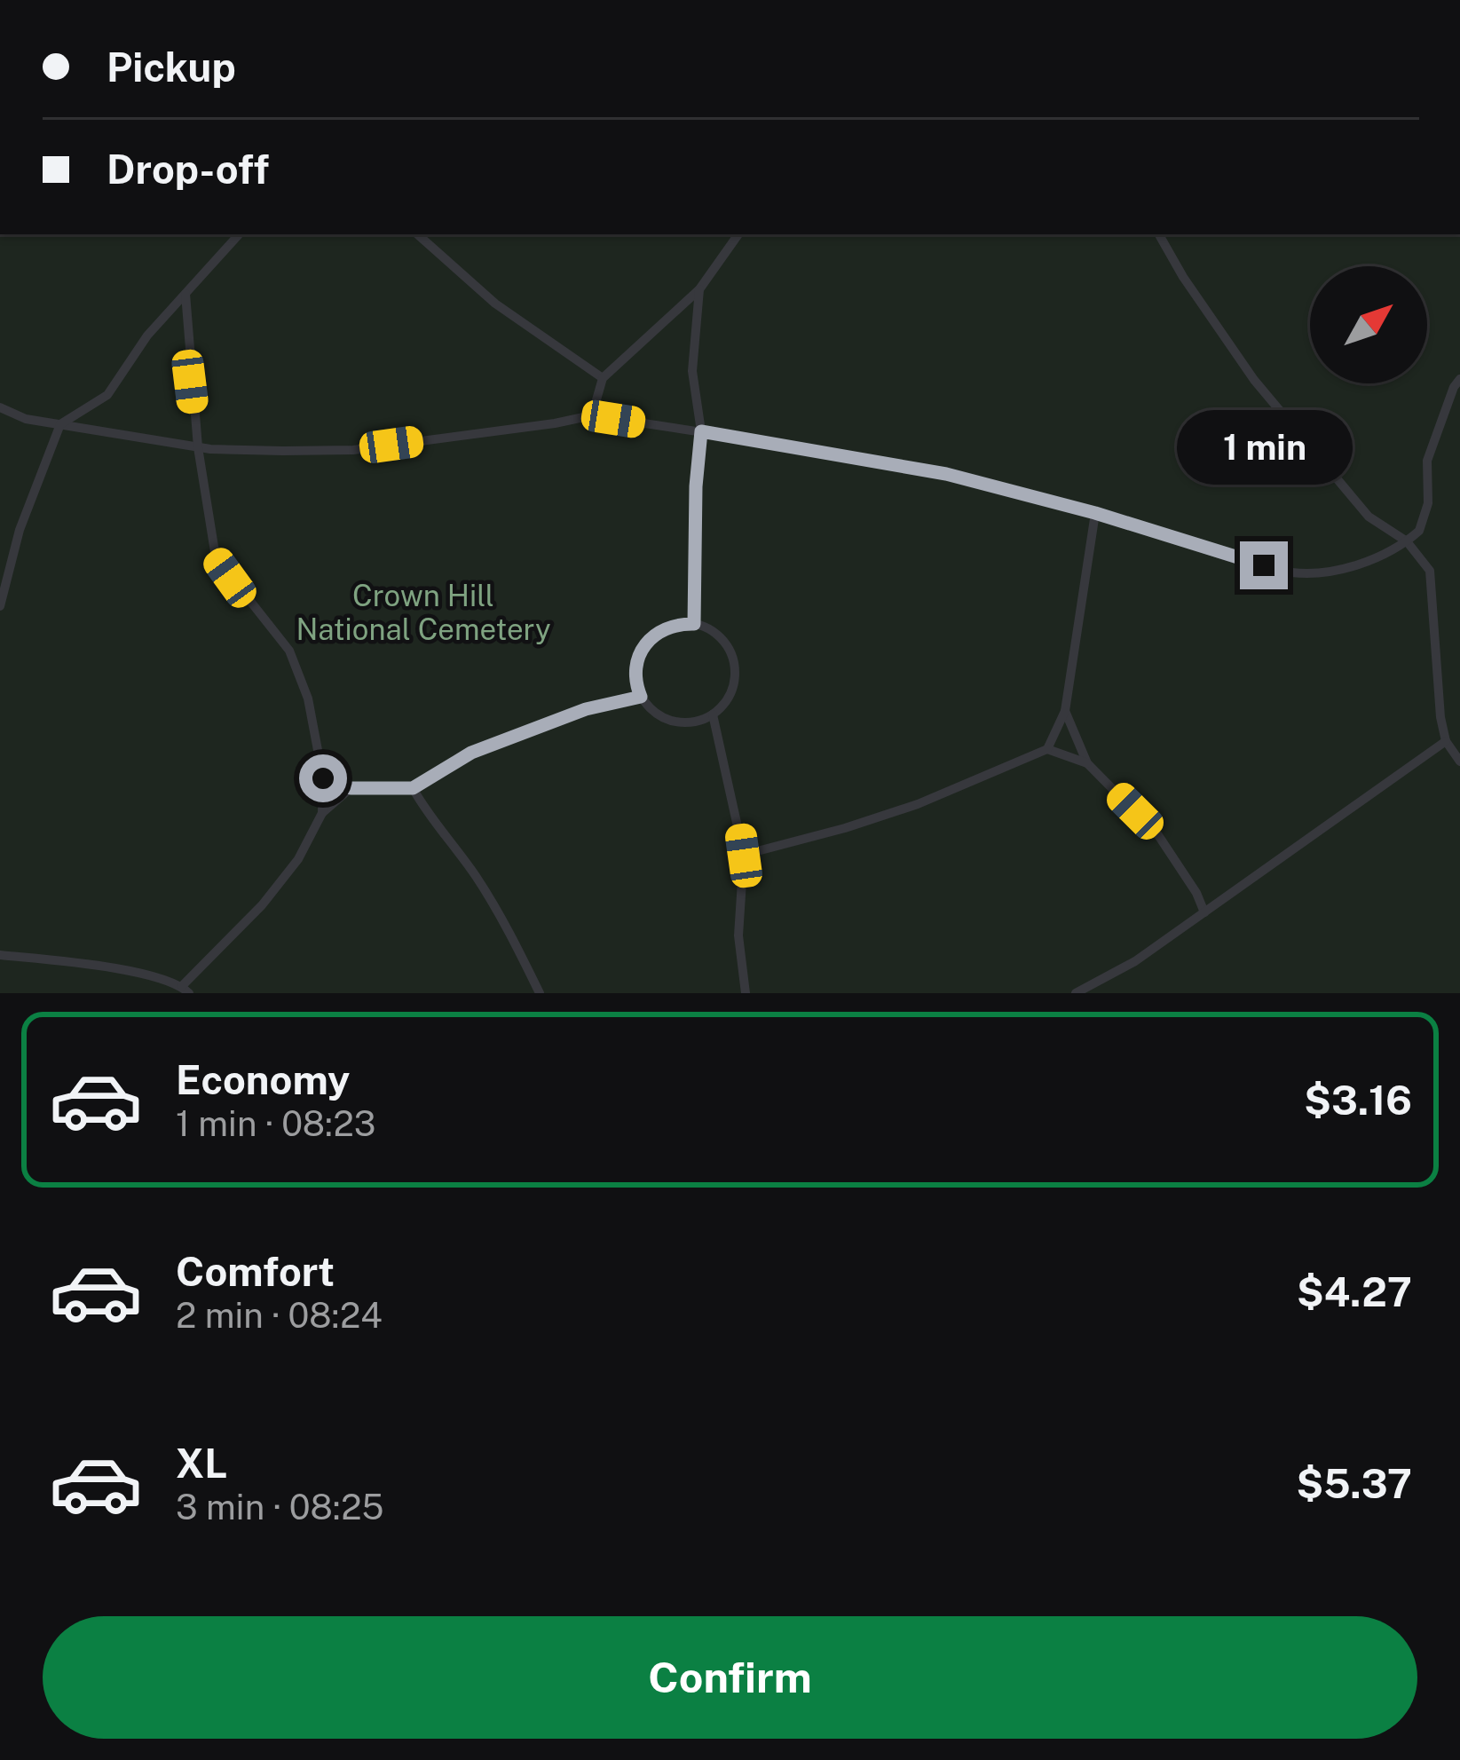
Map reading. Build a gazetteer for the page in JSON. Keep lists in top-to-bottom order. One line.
{"parks":["Crown Hill National Cemetery"],"north":"top right","page":{"banner":["Pickup","Drop-off"],"bubble":"1 min","list":[{"name":"Economy","note":"1 min · 08:23","value":"$3.16"},{"name":"Comfort","note":"2 min · 08:24","value":"$4.27"},{"name":"XL","note":"3 min · 08:25","value":"$5.37"}],"buttons":"Confirm"}}
